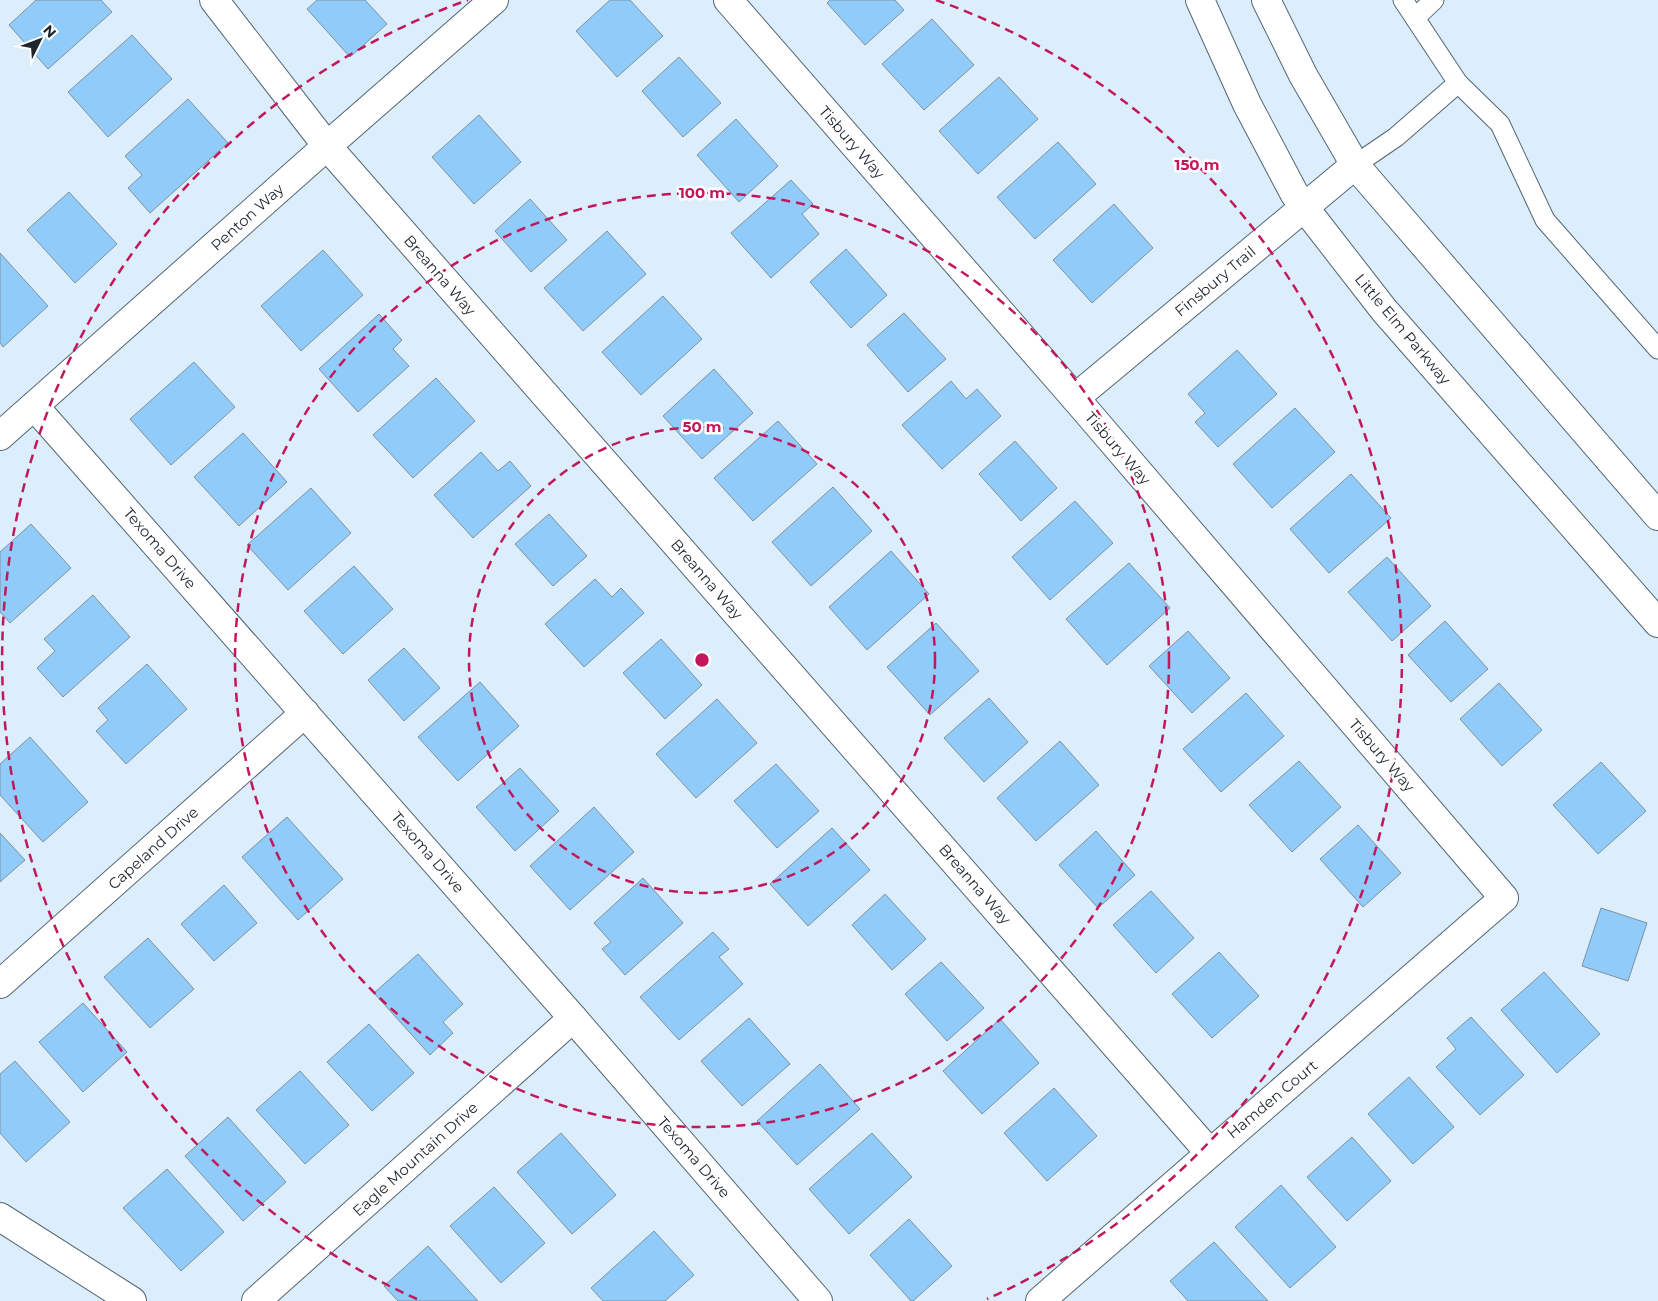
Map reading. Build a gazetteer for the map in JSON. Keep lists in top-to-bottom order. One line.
{"streets":{"street":["Tisbury Way","Penton Way","Breanna Way","Finsbury Trail","Little Elm Parkway","Texoma Drive","Capeland Drive","Hamden Court","Eagle Mountain Drive"]},"crossings":[["Tisbury Way","Finsbury Trail"],["Tisbury Way","Hamden Court"],["Penton Way","Breanna Way"],["Penton Way","Texoma Drive"],["Breanna Way","Hamden Court"],["Finsbury Trail","Little Elm Parkway"],["Texoma Drive","Capeland Drive"],["Texoma Drive","Eagle Mountain Drive"]],"north":"top right","rings":["150 m","100 m","50 m"]}
